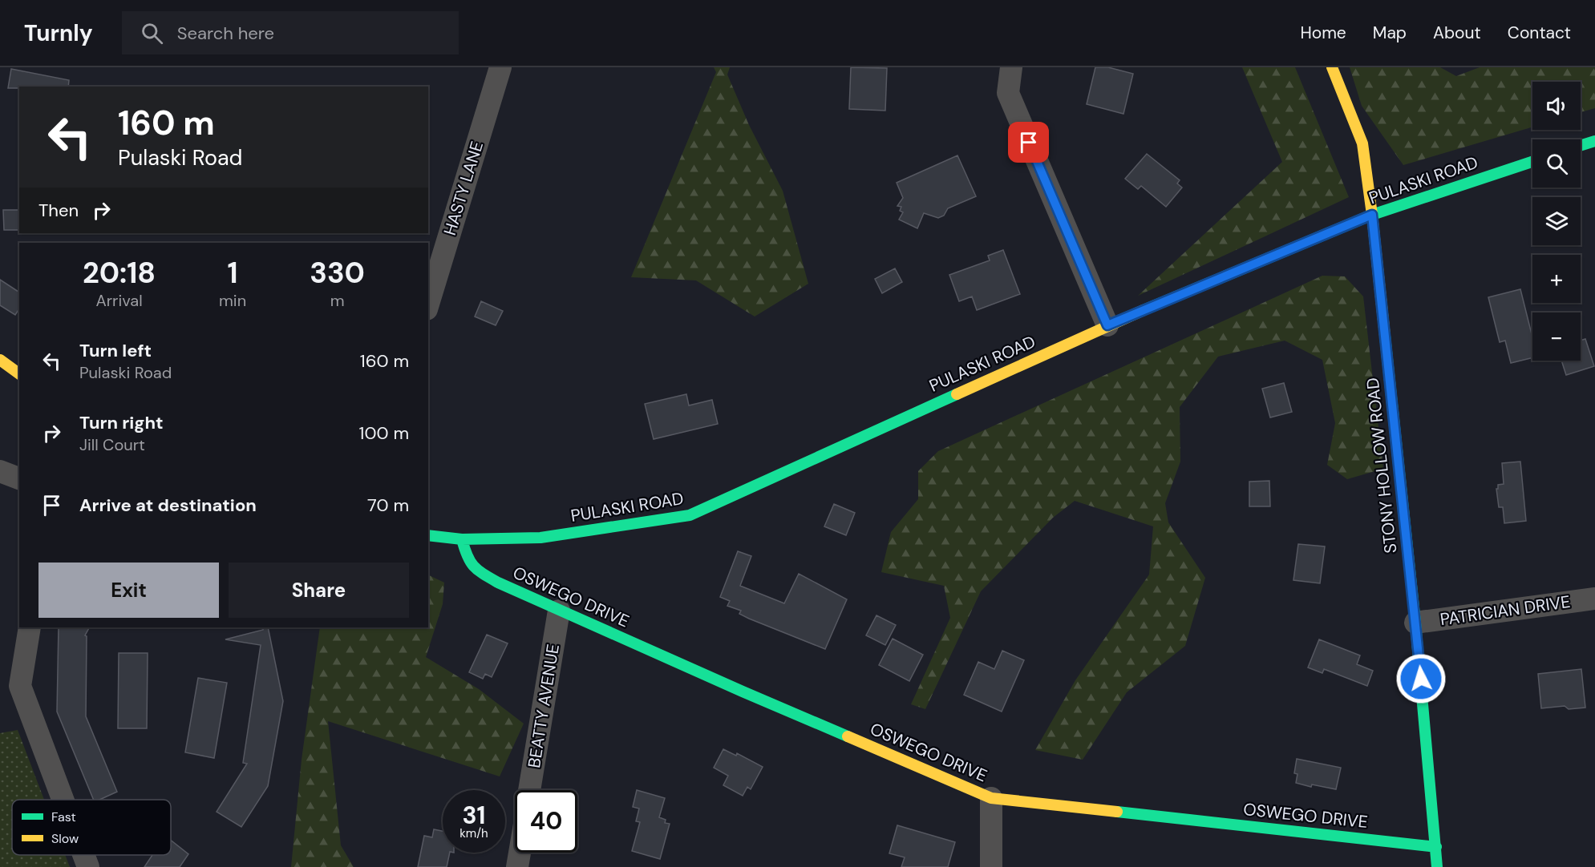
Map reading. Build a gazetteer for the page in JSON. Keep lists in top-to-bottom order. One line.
{"streets":{"street":["PULASKI ROAD","HASTY LANE","STONY HOLLOW ROAD","OSWEGO DRIVE","PATRICIAN DRIVE","BEATTY AVENUE"]},"crossings":[["PULASKI ROAD","STONY HOLLOW ROAD"],["PULASKI ROAD","OSWEGO DRIVE"],["STONY HOLLOW ROAD","OSWEGO DRIVE"],["STONY HOLLOW ROAD","PATRICIAN DRIVE"],["OSWEGO DRIVE","BEATTY AVENUE"]],"legend":["Fast","Slow"],"page":{"header":"Turnly","search":"Search here","nav":["Home","Map","About","Contact"],"map_buttons":["+","−"],"turn":["160 m","Pulaski Road"],"then":"Then","eta":["20:18","Arrival","1","min","330","m"],"list":[{"name":"Turn left","note":"Pulaski Road","value":"160 m"},{"name":"Turn right","note":"Jill Court","value":"100 m"},{"name":"Arrive at destination","value":"70 m"}],"buttons":["Exit","Share"],"speed":"31 km/h","limit":"40"}}
